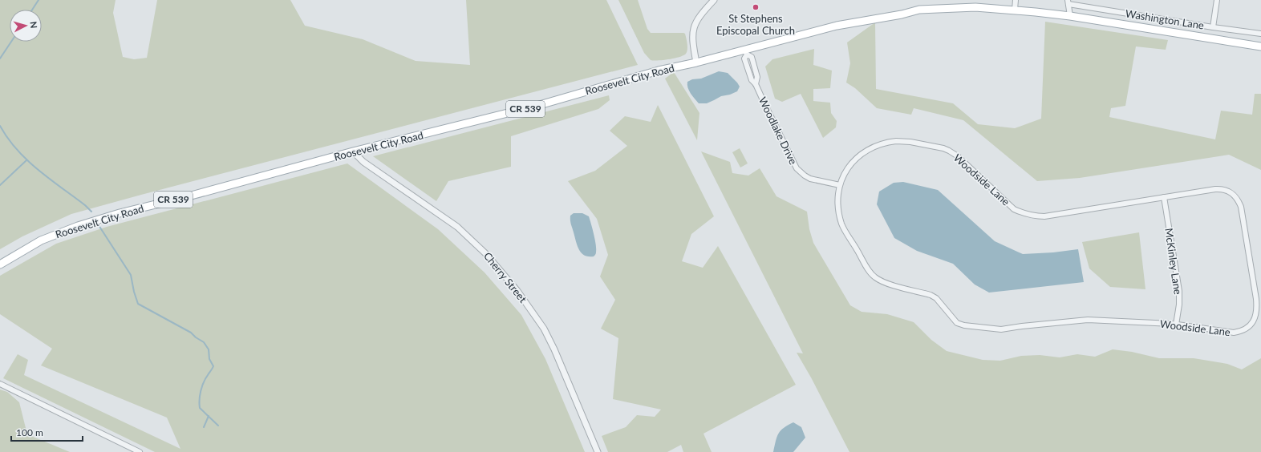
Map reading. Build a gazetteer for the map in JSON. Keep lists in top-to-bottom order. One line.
{"streets":{"main road":["Roosevelt City Road","CR 539"],"street":["Washington Lane","Woodlake Drive","Woodside Lane","McKinley Lane","Cherry Street"]},"crossings":[["Roosevelt City Road","CR 539"],["Roosevelt City Road","Cherry Street"],["CR 539","Woodlake Drive"],["Woodlake Drive","Woodside Lane"],["Woodside Lane","McKinley Lane"]],"places":["St Stephens Episcopal Church"],"scale_bar":"100 m","north":"right"}
